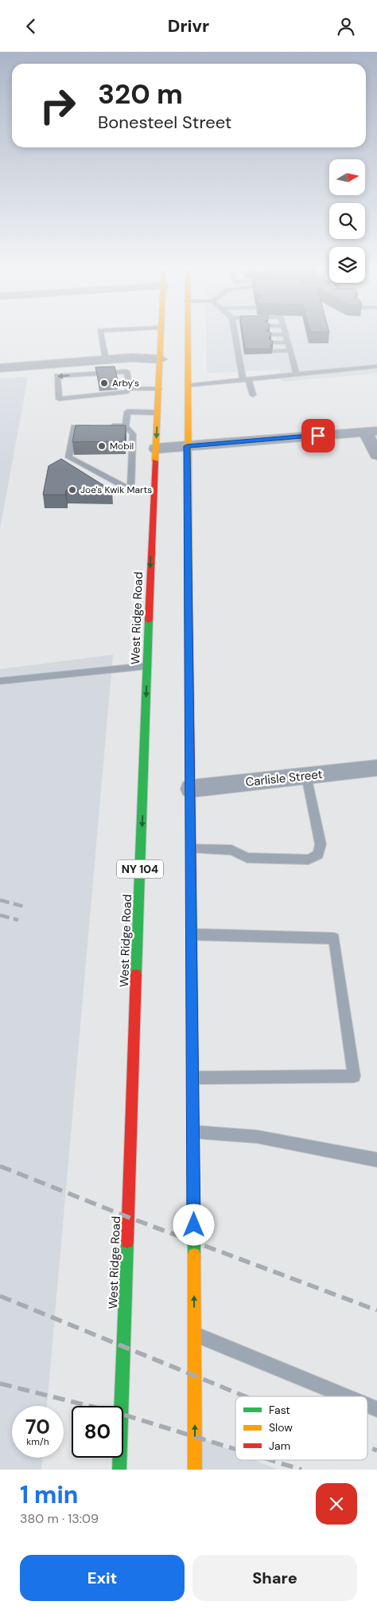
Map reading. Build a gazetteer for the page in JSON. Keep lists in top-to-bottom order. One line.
{"streets":{"highway":["West Ridge Road","NY 104"],"street":["Carlisle Street"]},"places":["Arby's","Mobil","Joe's Kwik Marts"],"legend":["Fast","Slow","Jam"],"north":"right","page":{"header":"Drivr","turn":["320 m","Bonesteel Street"],"speed":"70 km/h","limit":"80","heading":["1 min","380 m · 13:09"],"buttons":["Exit","Share"]}}
